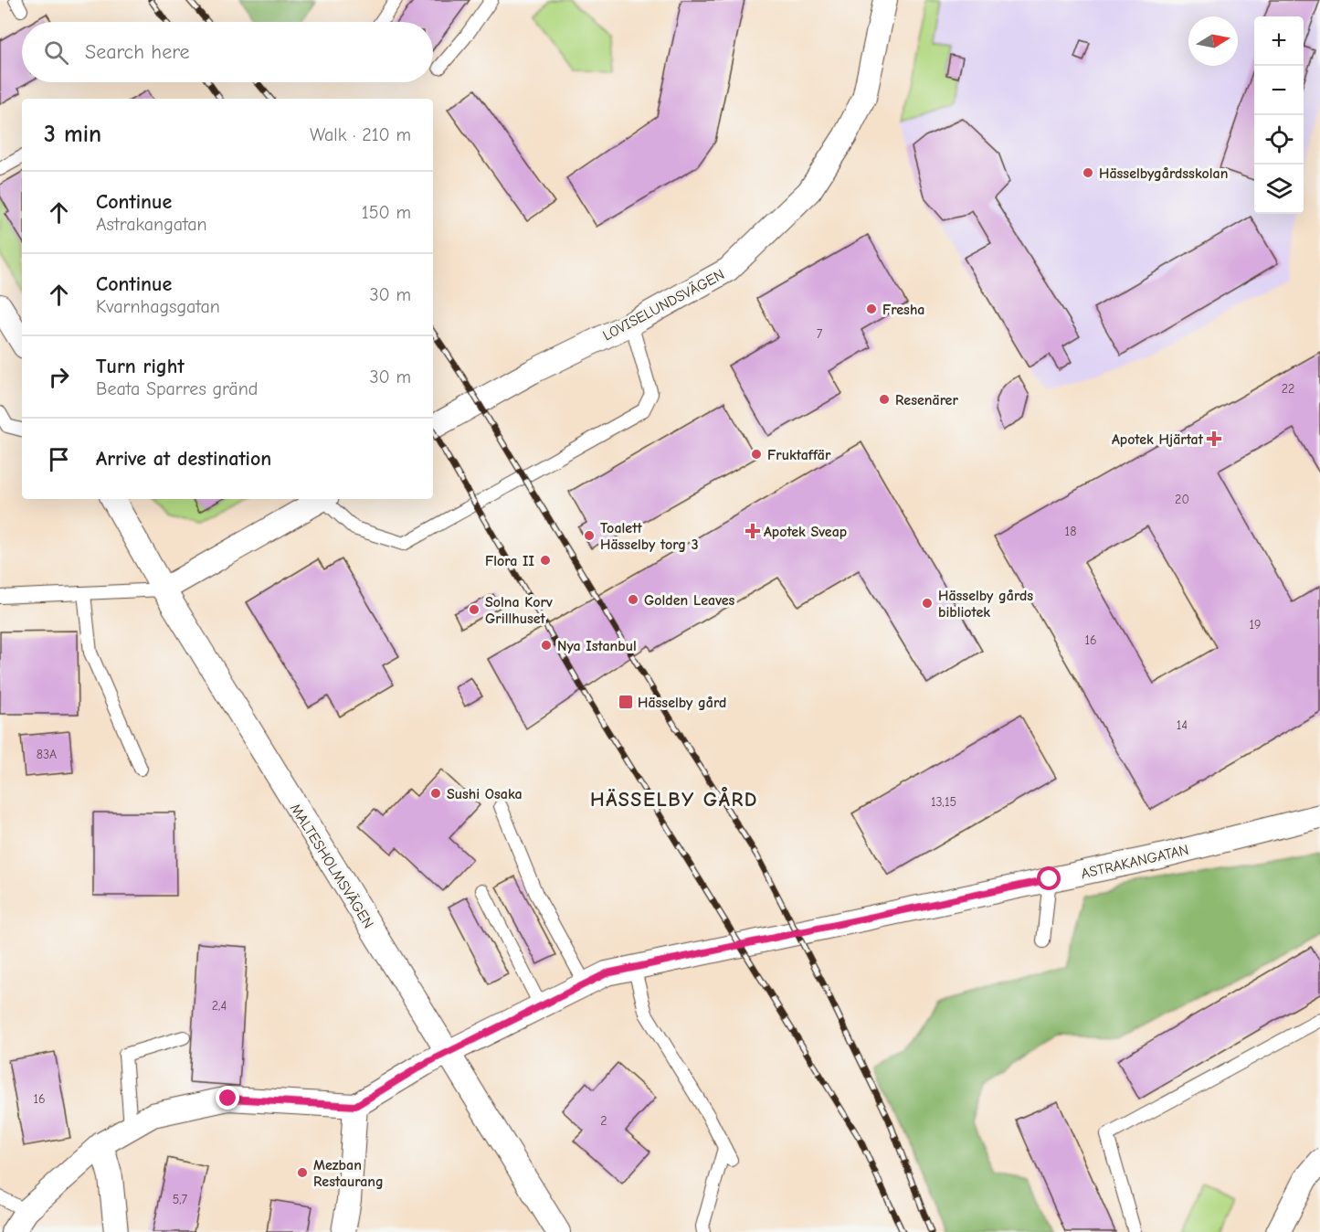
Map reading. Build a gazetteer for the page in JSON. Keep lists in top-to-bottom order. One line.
{"streets":{"street":["LOVISELUNDSVÄGEN","ASTRAKANGATAN","MALTESHOLMSVÄGEN"]},"crossings":[["ASTRAKANGATAN","MALTESHOLMSVÄGEN"]],"districts":["HÄSSELBY GÅRD"],"places":{"other":["Hässelbygårdsskolan","Fresha","Resenärer","Fruktaffär","Toalett Hässelby torg 3","Flora II","Golden Leaves","Hässelby gårds bibliotek","Solna Korv Grillhuset","Nya Istanbul","Sushi Osaka","Mezban Restaurang"],"health":["Apotek Hjärtat","Apotek Sveap"],"transit":["Hässelby gård"]},"house_numbers":["7","22","20","18","19","16","14","83A","13,15","2,4","16","2","5,7"],"north":"right","page":{"map_buttons":["+","−"],"search":"Search here","heading":["3 min","Walk · 210 m"],"list":[["Continue","Astrakangatan","150 m"],["Continue","Kvarnhagsgatan","30 m"],["Turn right","Beata Sparres gränd","30 m"],"Arrive at destination"]}}
